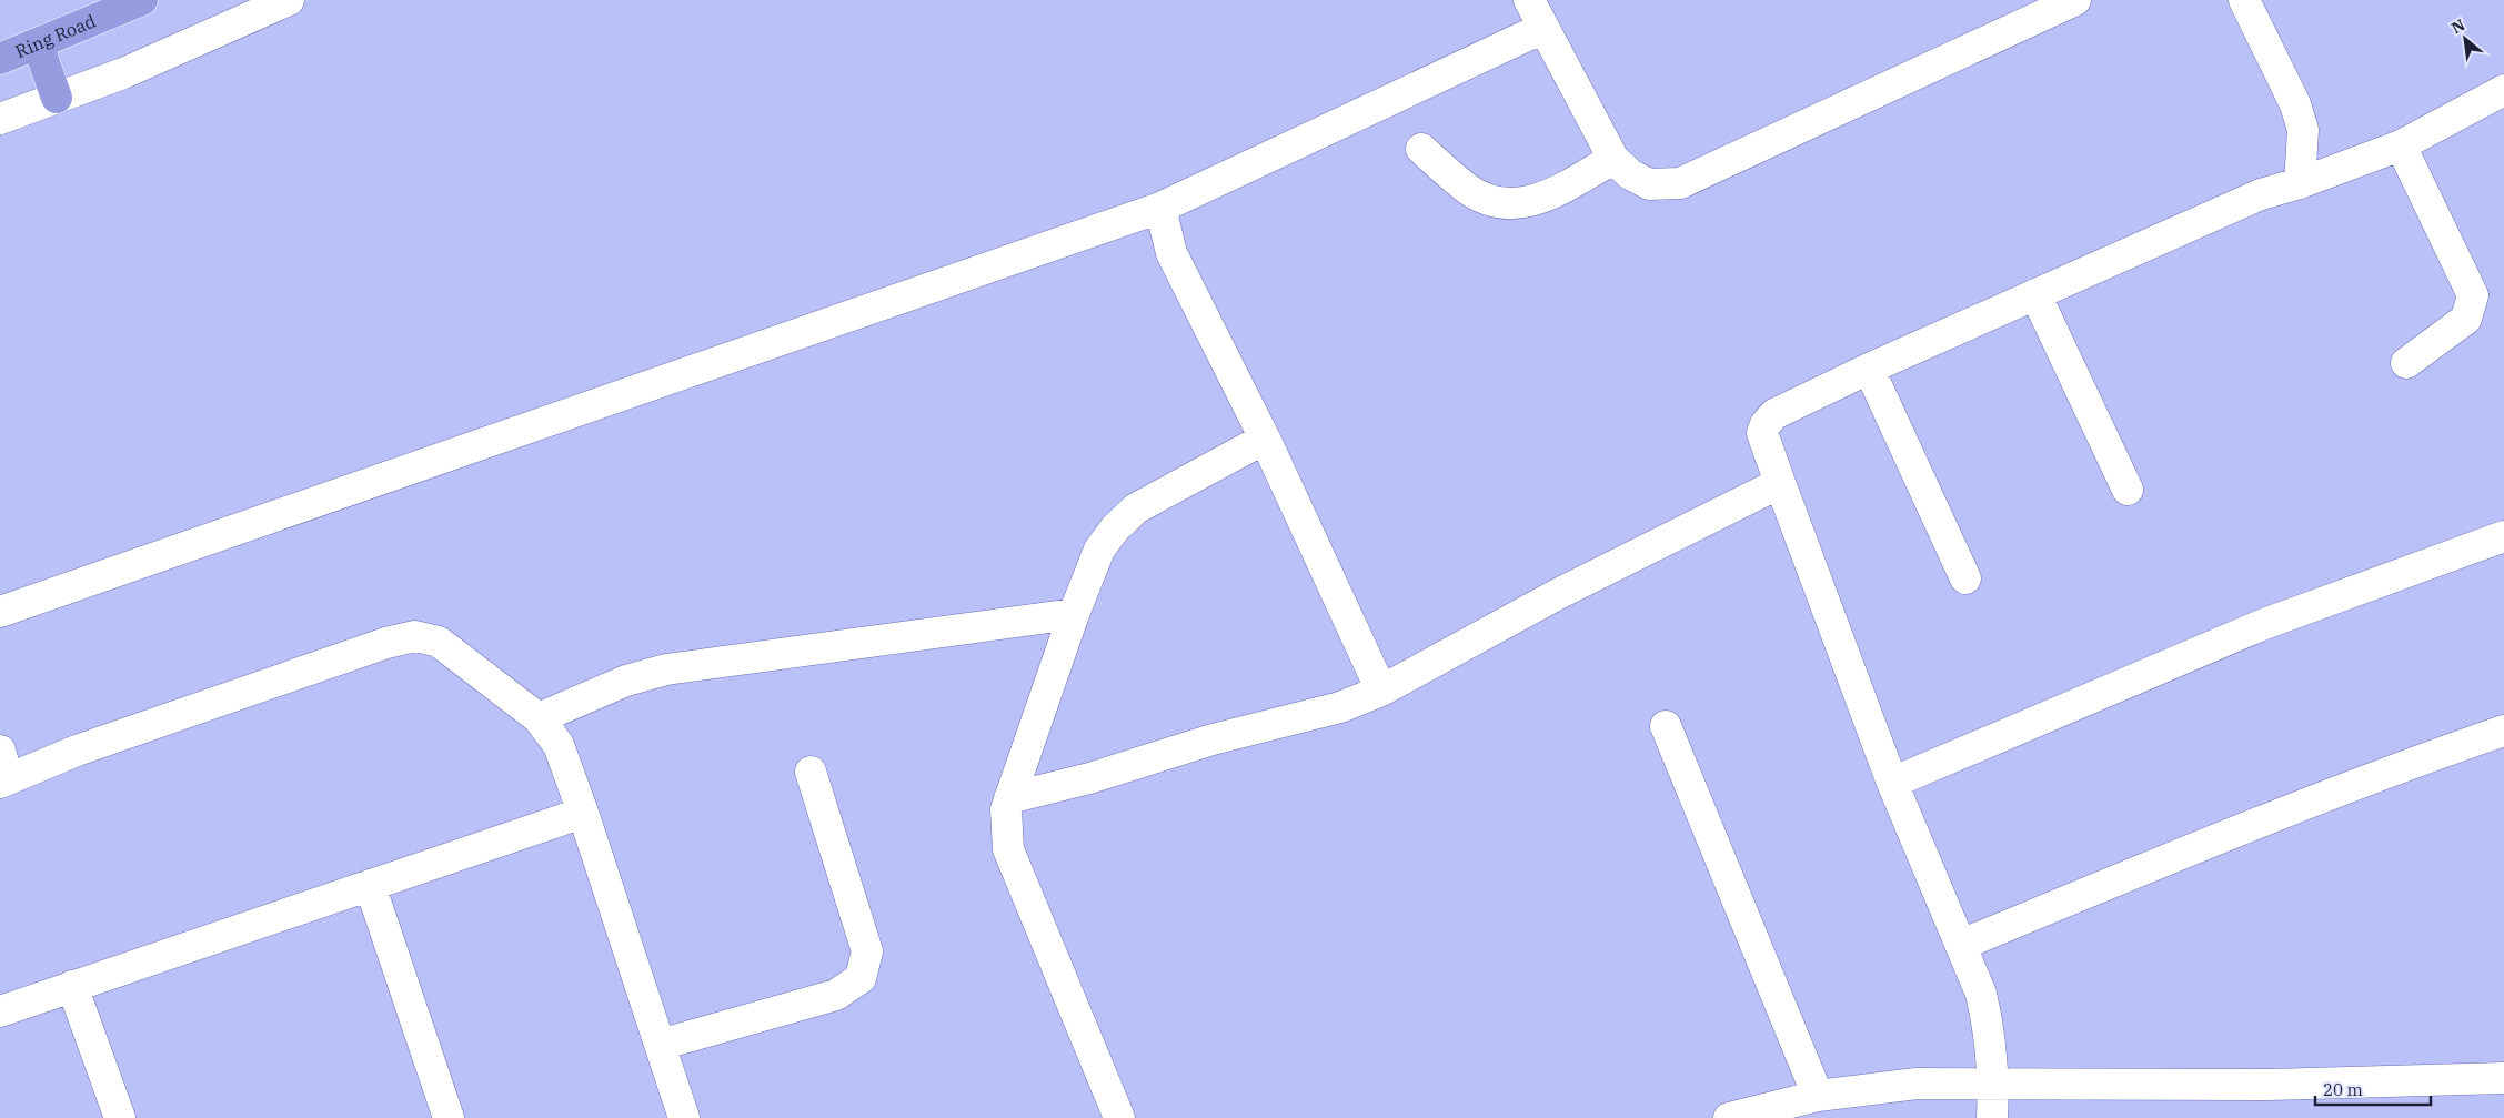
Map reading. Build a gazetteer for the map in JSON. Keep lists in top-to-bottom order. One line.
{"streets":{"highway":["Ring Road"]},"scale_bar":"20 m","north":"top left"}
